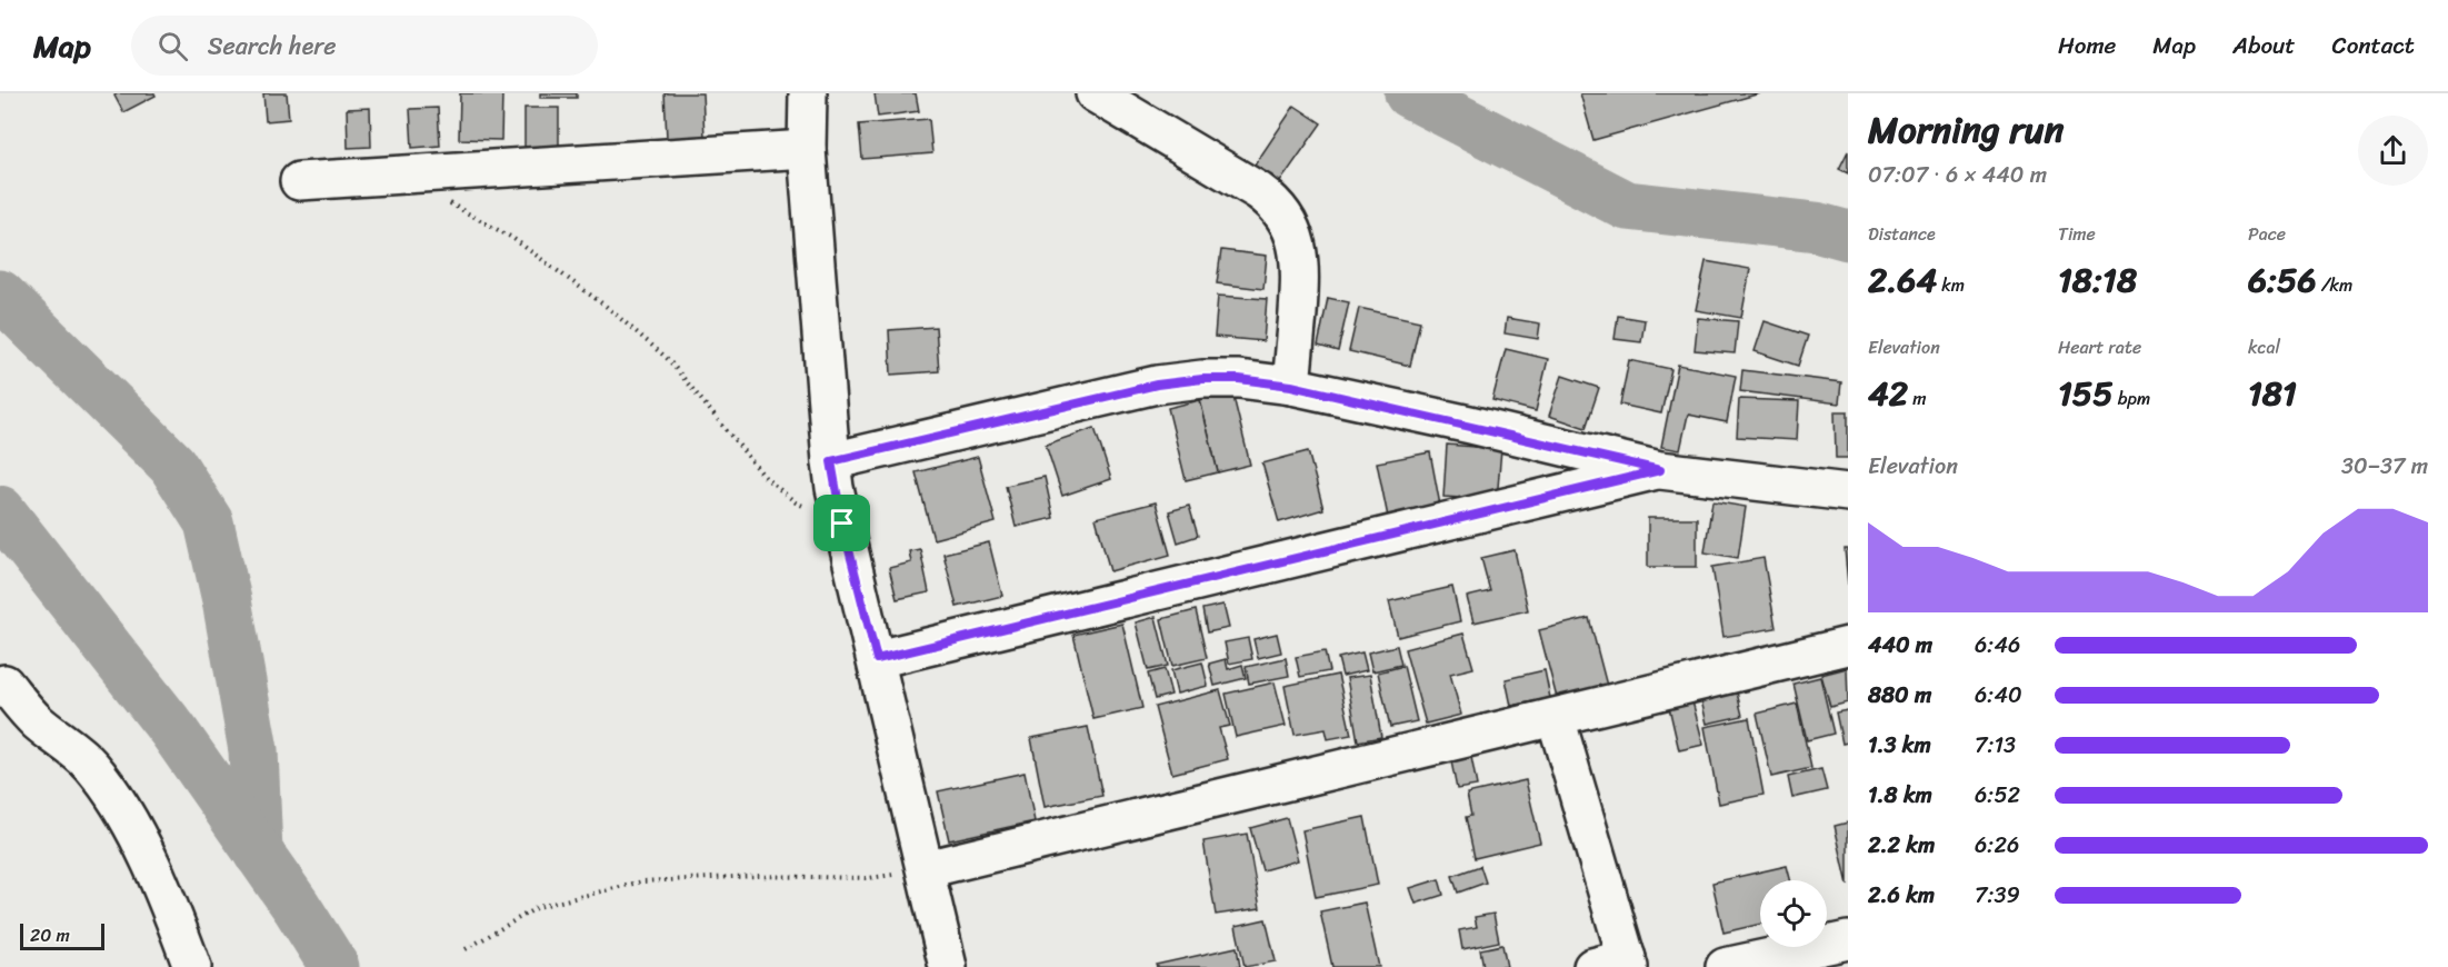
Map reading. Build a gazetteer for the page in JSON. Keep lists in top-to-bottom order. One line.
{"scale_bar":"20 m","page":{"header":"Map","search":"Search here","nav":["Home","Map","About","Contact"],"heading":["Morning run","07:07 · 6 × 440 m"],"stats":[["Distance","2.64 km"],["Time","18:18"],["Pace","6:56 /km"],["Elevation","42 m"],["Heart rate","155 bpm"],["kcal","181"]],"chart":["Elevation","30–37 m"],"list":[{"name":"440 m","note":"6:46"},{"name":"880 m","note":"6:40"},{"name":"1.3 km","note":"7:13"},{"name":"1.8 km","note":"6:52"},{"name":"2.2 km","note":"6:26"},{"name":"2.6 km","note":"7:39"}],"scale":"20 m"}}
